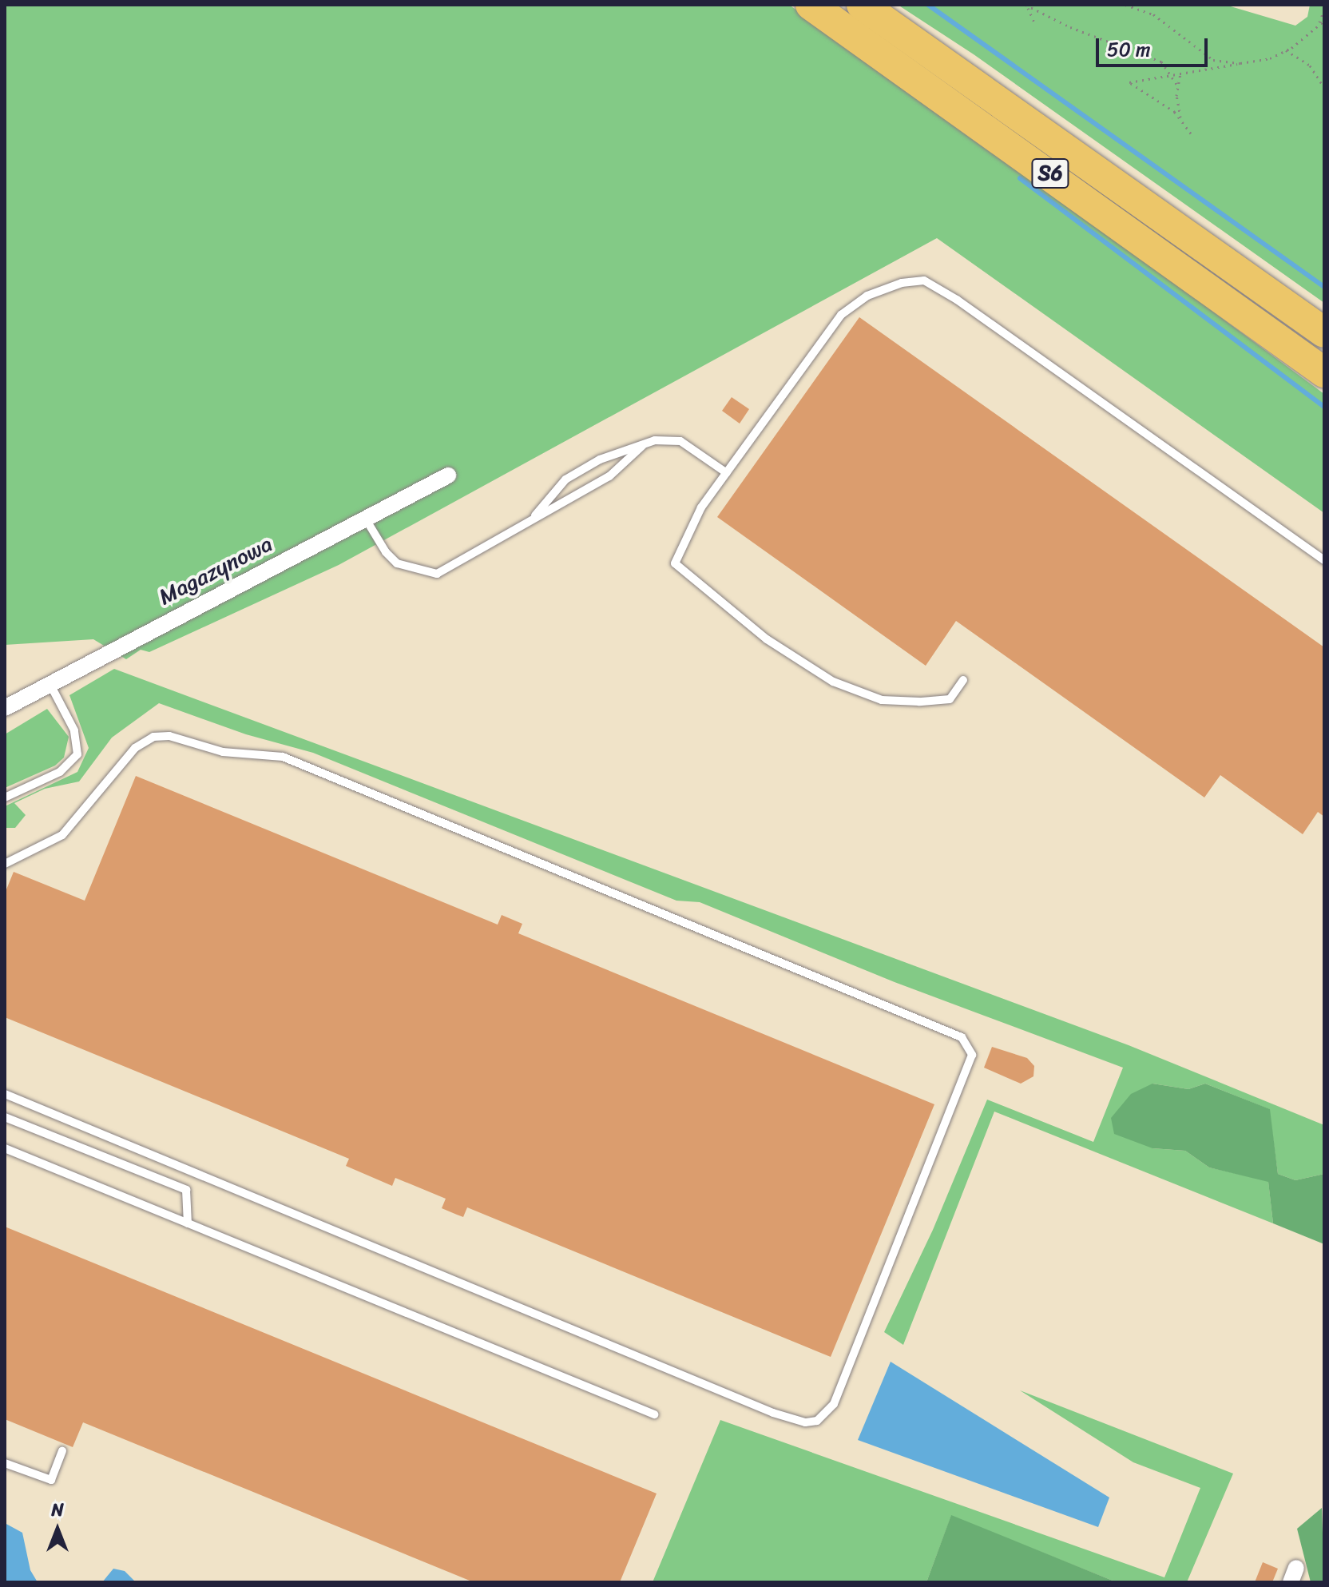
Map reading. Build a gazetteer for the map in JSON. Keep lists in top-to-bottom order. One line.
{"streets":{"highway":["S6"],"street":["Magazynowa"]},"scale_bar":"50 m","north":"top"}
